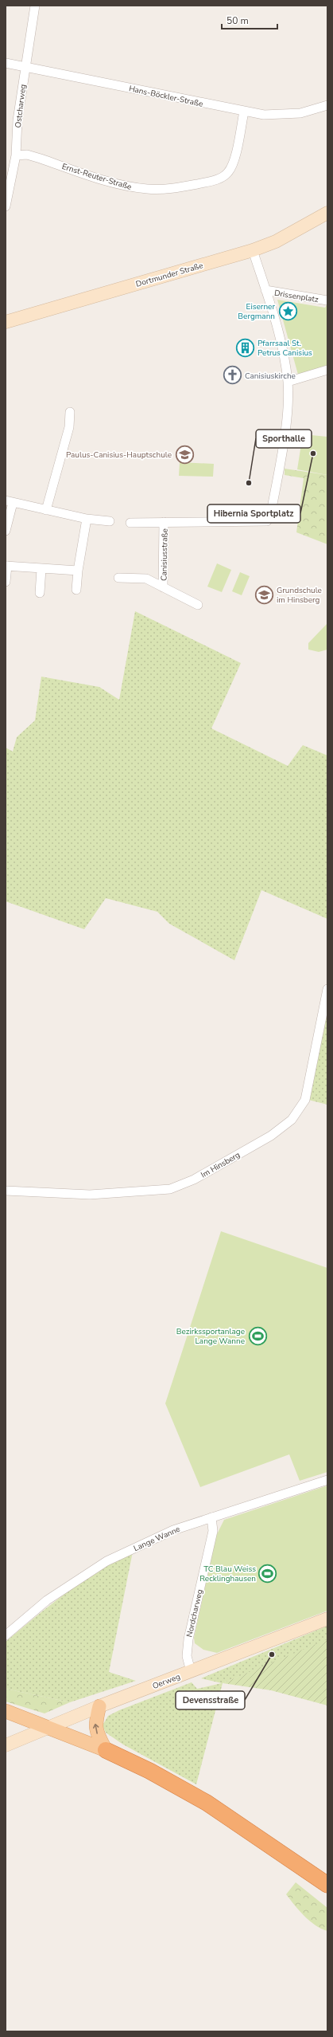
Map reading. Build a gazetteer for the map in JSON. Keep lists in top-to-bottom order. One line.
{"streets":{"main road":["Dortmunder Straße","Oerweg"],"street":["Hans-Böckler-Straße","Ostcharweg","Ernst-Reuter-Straße","Drissenplatz","Canisiusstraße","Im Hinsberg","Lange Wanne","Nordcharweg"]},"crossings":[["Hans-Böckler-Straße","Ostcharweg"],["Hans-Böckler-Straße","Ernst-Reuter-Straße"],["Ostcharweg","Ernst-Reuter-Straße"],["Dortmunder Straße","Drissenplatz"],["Drissenplatz","Canisiusstraße"],["Lange Wanne","Nordcharweg"],["Nordcharweg","Oerweg"]],"places":{"place":["Eiserner Bergmann"],"building":["Pfarrsaal St. Petrus Canisius"],"church":["Canisiuskirche"],"other":["Hibernia Sportplatz","Sporthalle","Devensstraße"],"school or university":["Paulus-Canisius-Hauptschule","Grundschule im Hinsberg"],"sports":["Bezirkssportanlage Lange Wanne","TC Blau Weiss Recklinghausen"]},"scale_bar":"50 m"}
